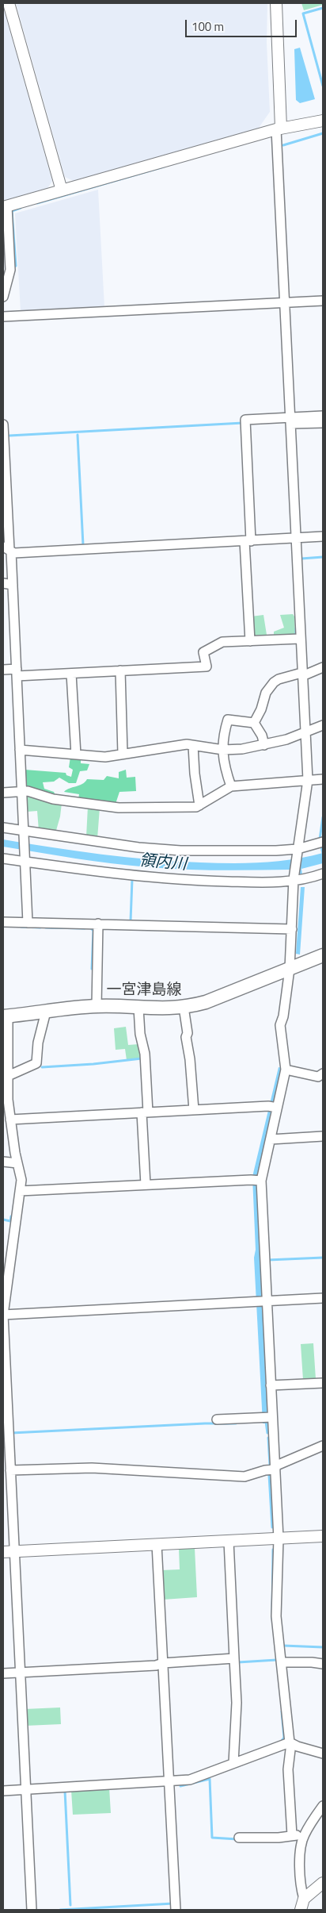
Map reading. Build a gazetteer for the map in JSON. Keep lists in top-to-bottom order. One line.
{"streets":{"main road":["一宮津島線"]},"water":["領内川"],"scale_bar":"100 m"}
